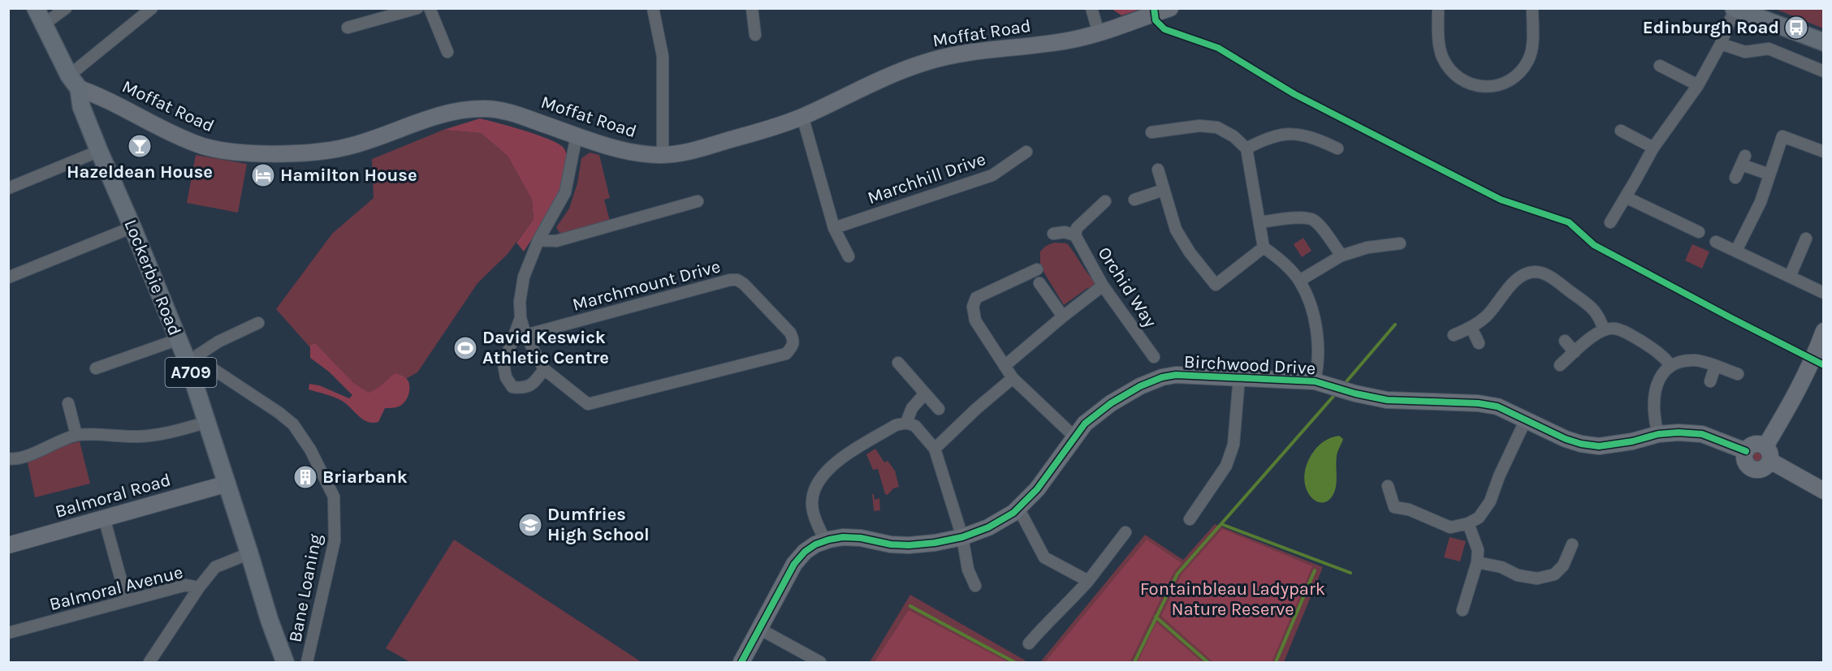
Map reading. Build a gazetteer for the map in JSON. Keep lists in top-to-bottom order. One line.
{"streets":{"main road":["Lockerbie Road","A709"],"street":["Moffat Road","Marchhill Drive","Marchmount Drive","Orchid Way","Birchwood Drive","Balmoral Road","Balmoral Avenue","Bane Loaning"]},"crossings":[["Moffat Road","Lockerbie Road"],["Moffat Road","A709"],["Lockerbie Road","A709"],["Lockerbie Road","Balmoral Road"],["Lockerbie Road","Balmoral Avenue"],["Lockerbie Road","Bane Loaning"]],"parks":["Fontainbleau Ladypark Nature Reserve"],"places":{"bus stop":["Edinburgh Road"],"bar":["Hazeldean House"],"hotel":["Hamilton House"],"sports":["David Keswick Athletic Centre"],"building":["Briarbank"],"school or university":["Dumfries High School"]}}
